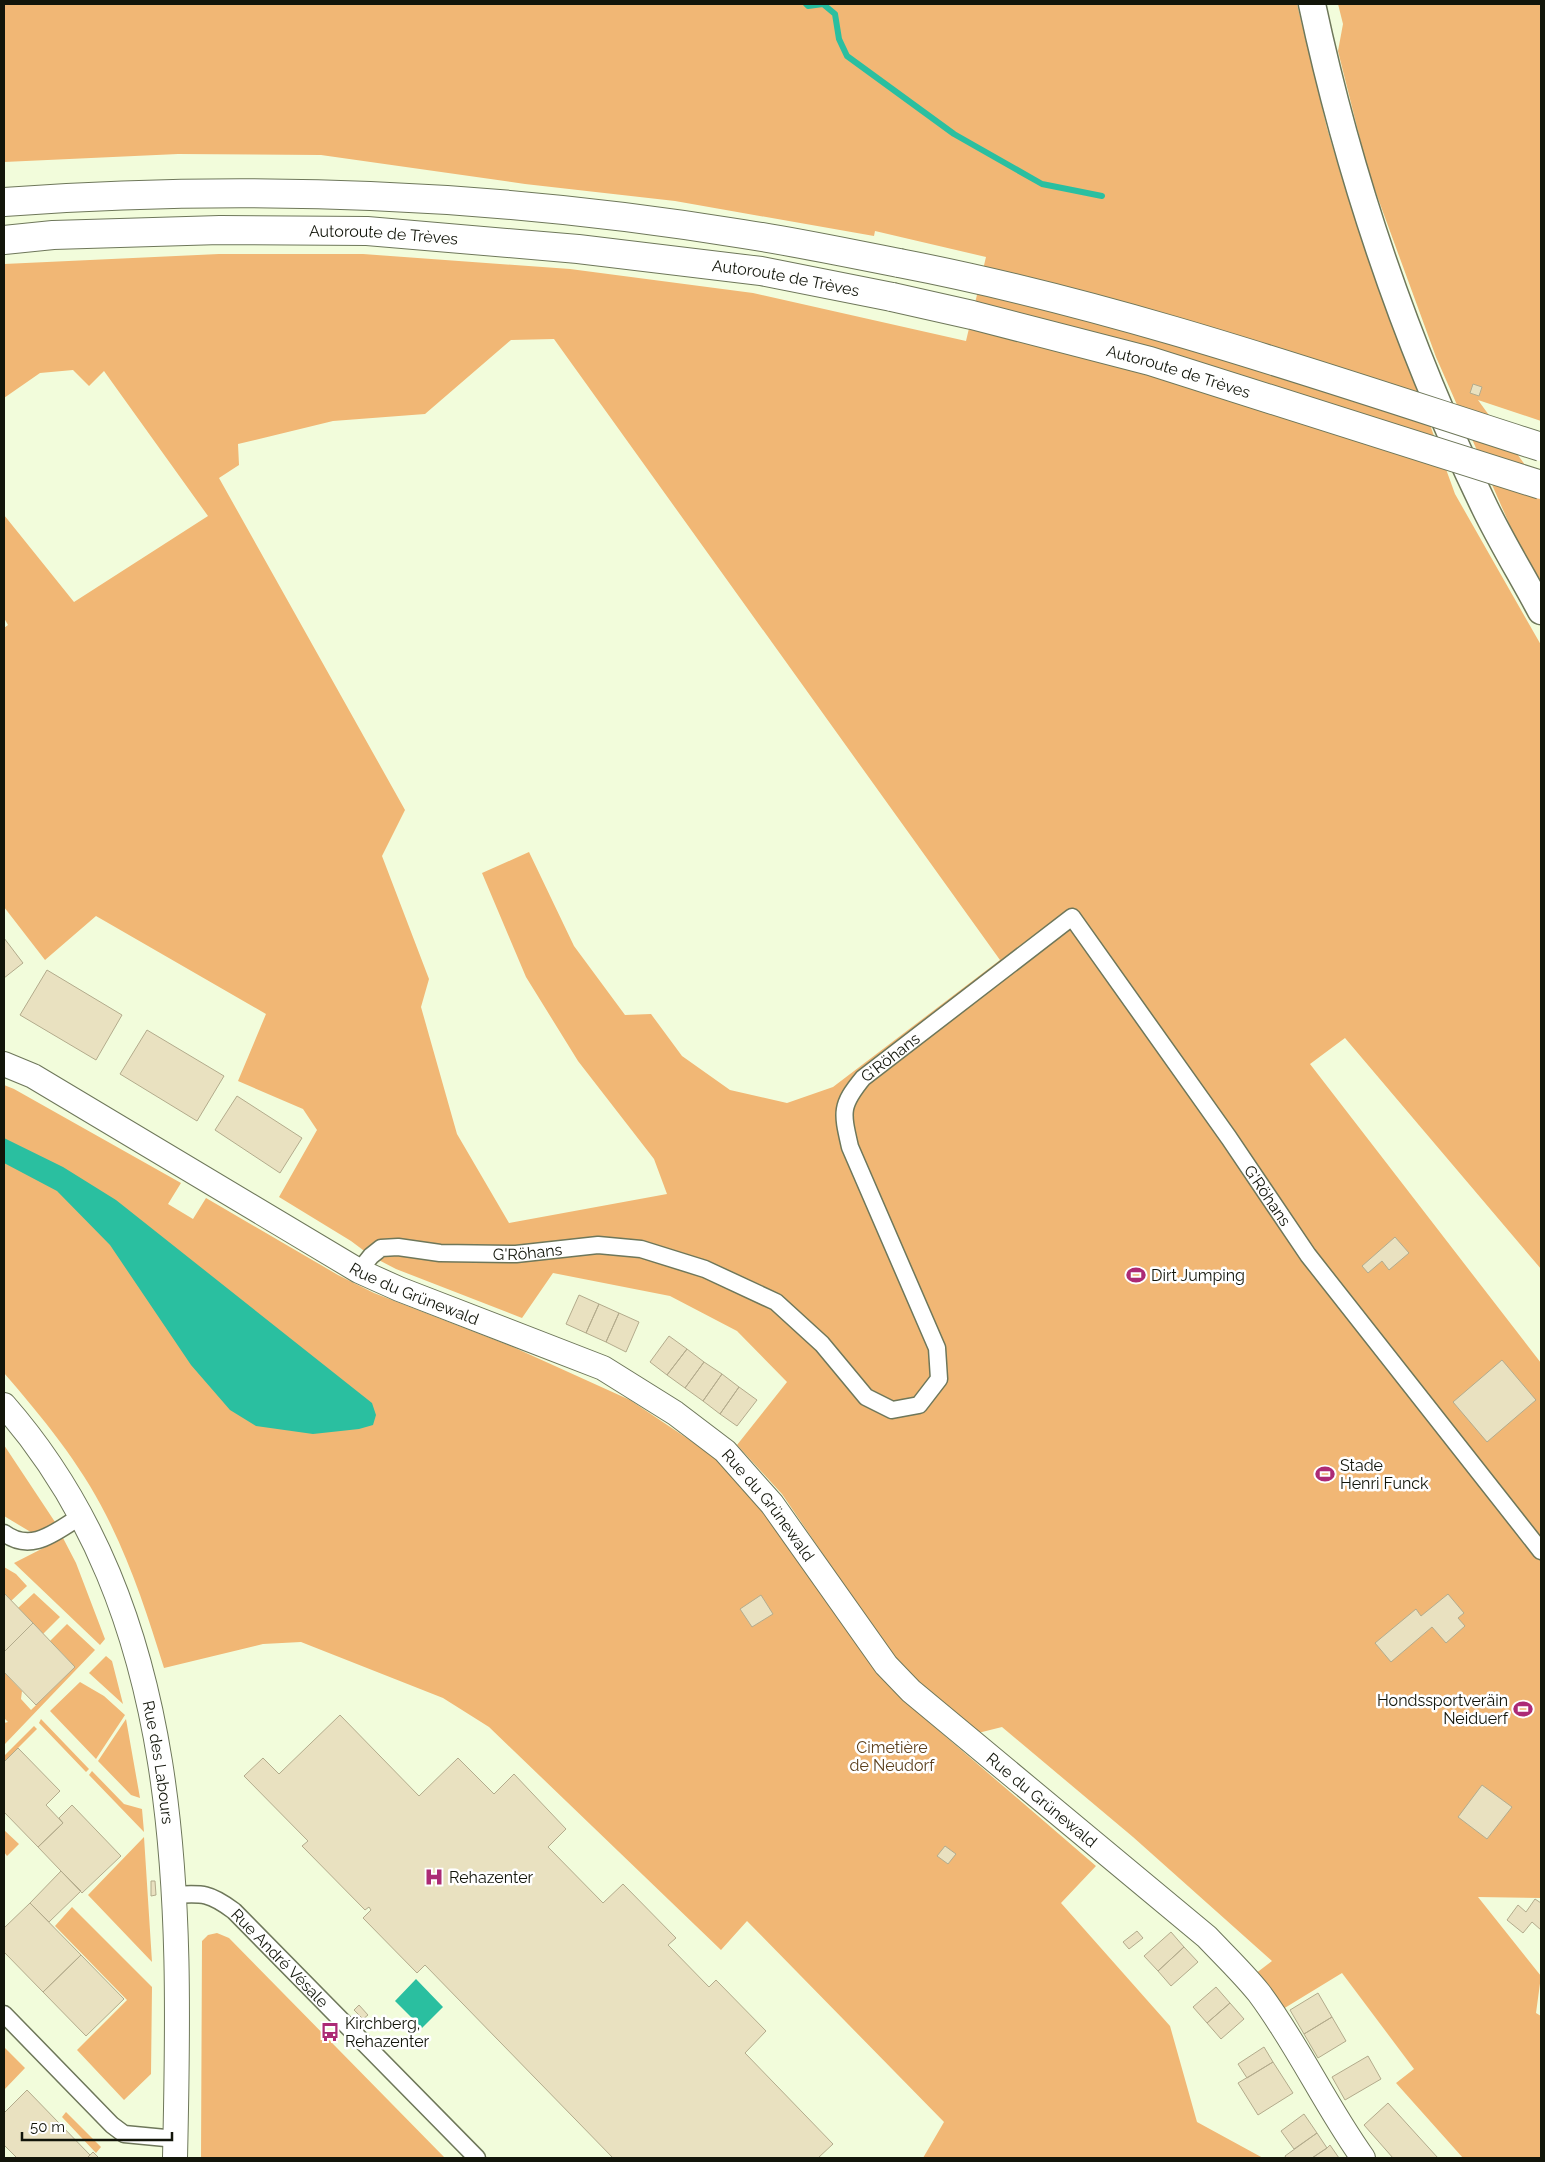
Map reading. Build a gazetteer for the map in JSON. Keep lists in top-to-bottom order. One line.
{"streets":{"highway":["Autoroute de Trèves"],"main road":["Rue du Grünewald","Rue des Labours"],"street":["G'Röhans","Rue André Vésale"]},"crossings":[["G'Röhans","Rue du Grünewald"],["Rue des Labours","Rue André Vésale"]],"parks":["Cimetière de Neudorf"],"places":{"sports":["Dirt Jumping","Stade Henri Funck","Hondssportveräin Neiduerf"],"hospital":["Rehazenter"],"bus stop":["Kirchberg, Rehazenter"]},"scale_bar":"50 m"}
